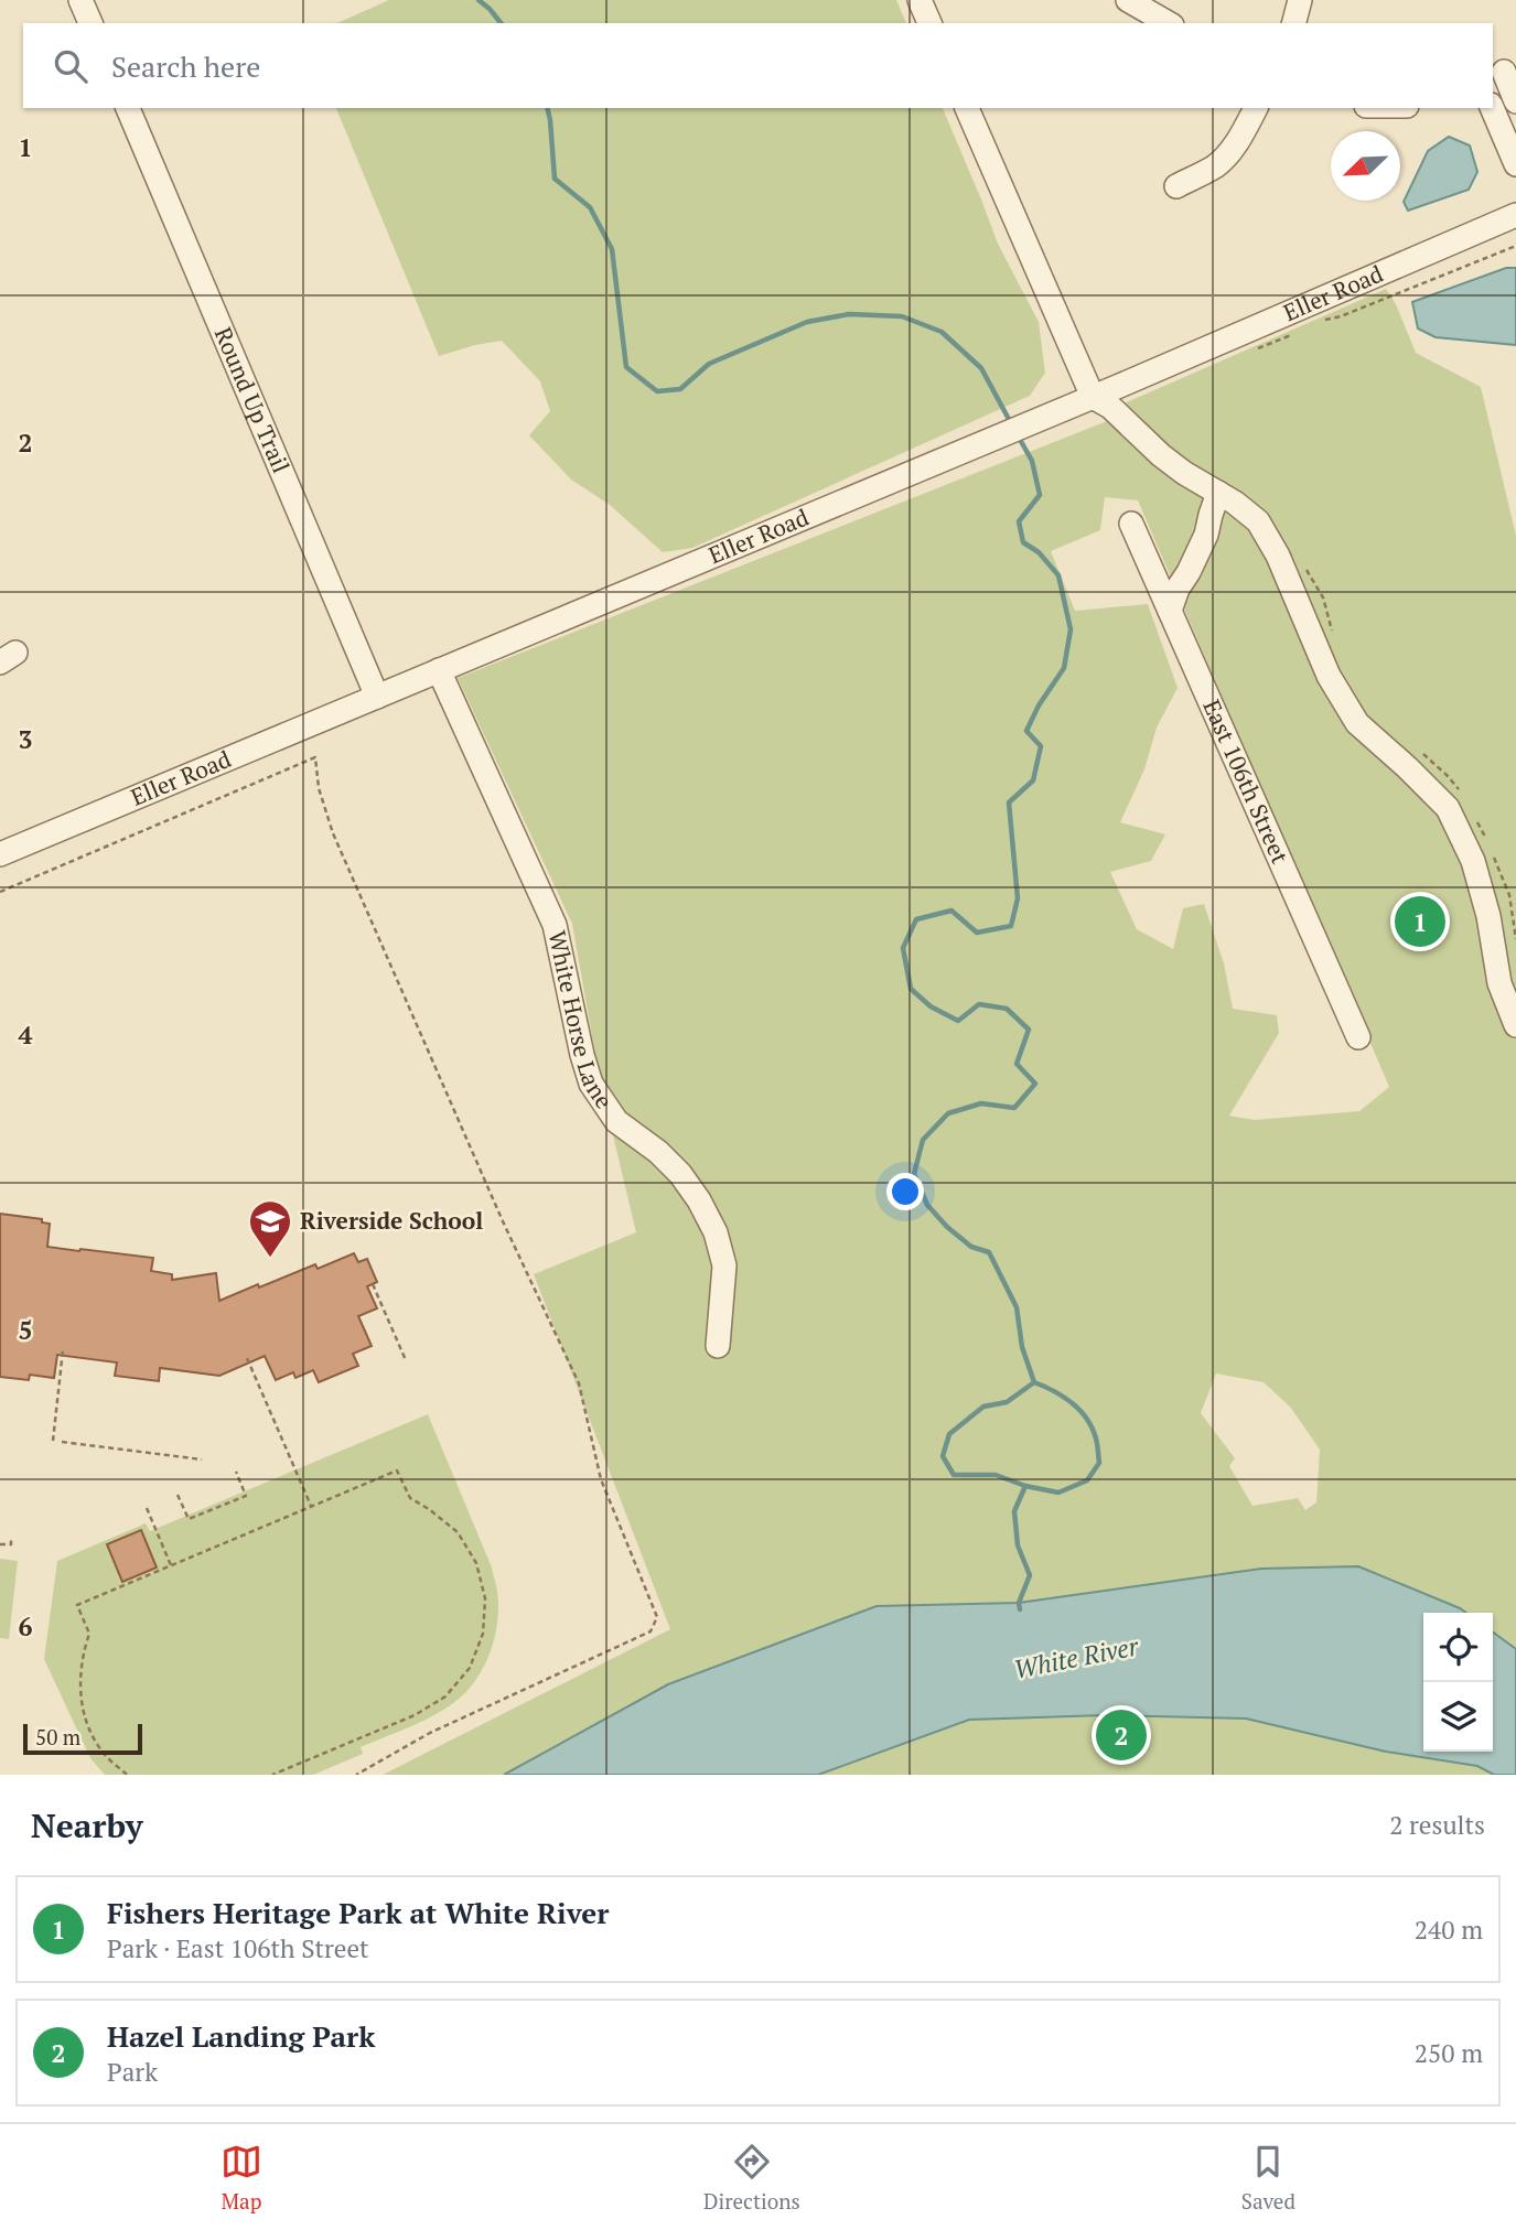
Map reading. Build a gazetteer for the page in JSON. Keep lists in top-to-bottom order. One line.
{"streets":{"street":["Eller Road","Round Up Trail","East 106th Street","White Horse Lane"]},"crossings":[["Eller Road","Round Up Trail"],["Eller Road","White Horse Lane"]],"water":["White River"],"places":{"school or university":["Riverside School"]},"scale_bar":"50 m","north":"bottom left","page":{"search":"Search here","pins":["1","2"],"scale":"50 m","heading":["Nearby","2 results"],"list":[{"mark":"1","name":"Fishers Heritage Park at White River","note":"Park · East 106th Street","value":"240 m"},{"mark":"2","name":"Hazel Landing Park","note":"Park","value":"250 m"}],"nav":["Map","Directions","Saved"]},"grid":{"rows":["1","2","3","4","5","6"]}}
